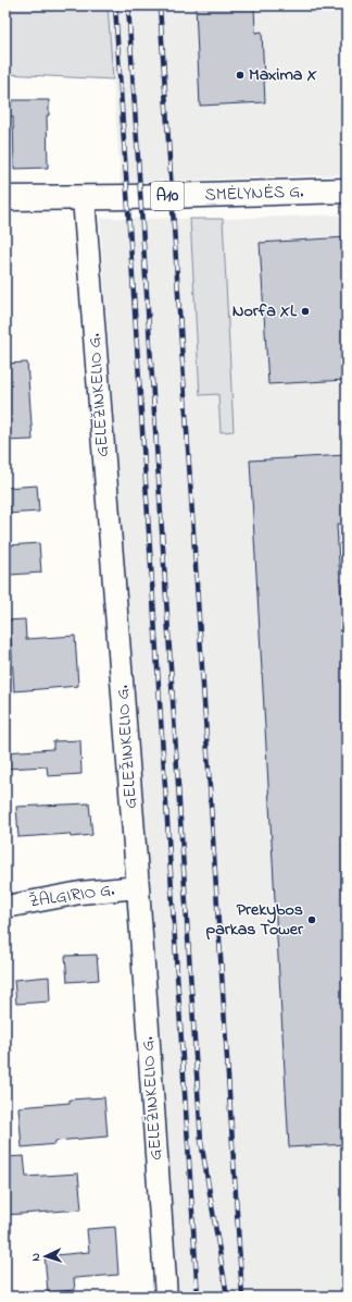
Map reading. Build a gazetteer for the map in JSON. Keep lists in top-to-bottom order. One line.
{"streets":{"highway":["SMĖLYNĖS G.","A10"],"street":["GELEŽINKELIO G.","ŽALGIRIO G."]},"crossings":[["SMĖLYNĖS G.","GELEŽINKELIO G."],["GELEŽINKELIO G.","ŽALGIRIO G."]],"places":["Maxima X","Norfa XL","Prekybos parkas Tower"],"north":"left"}
